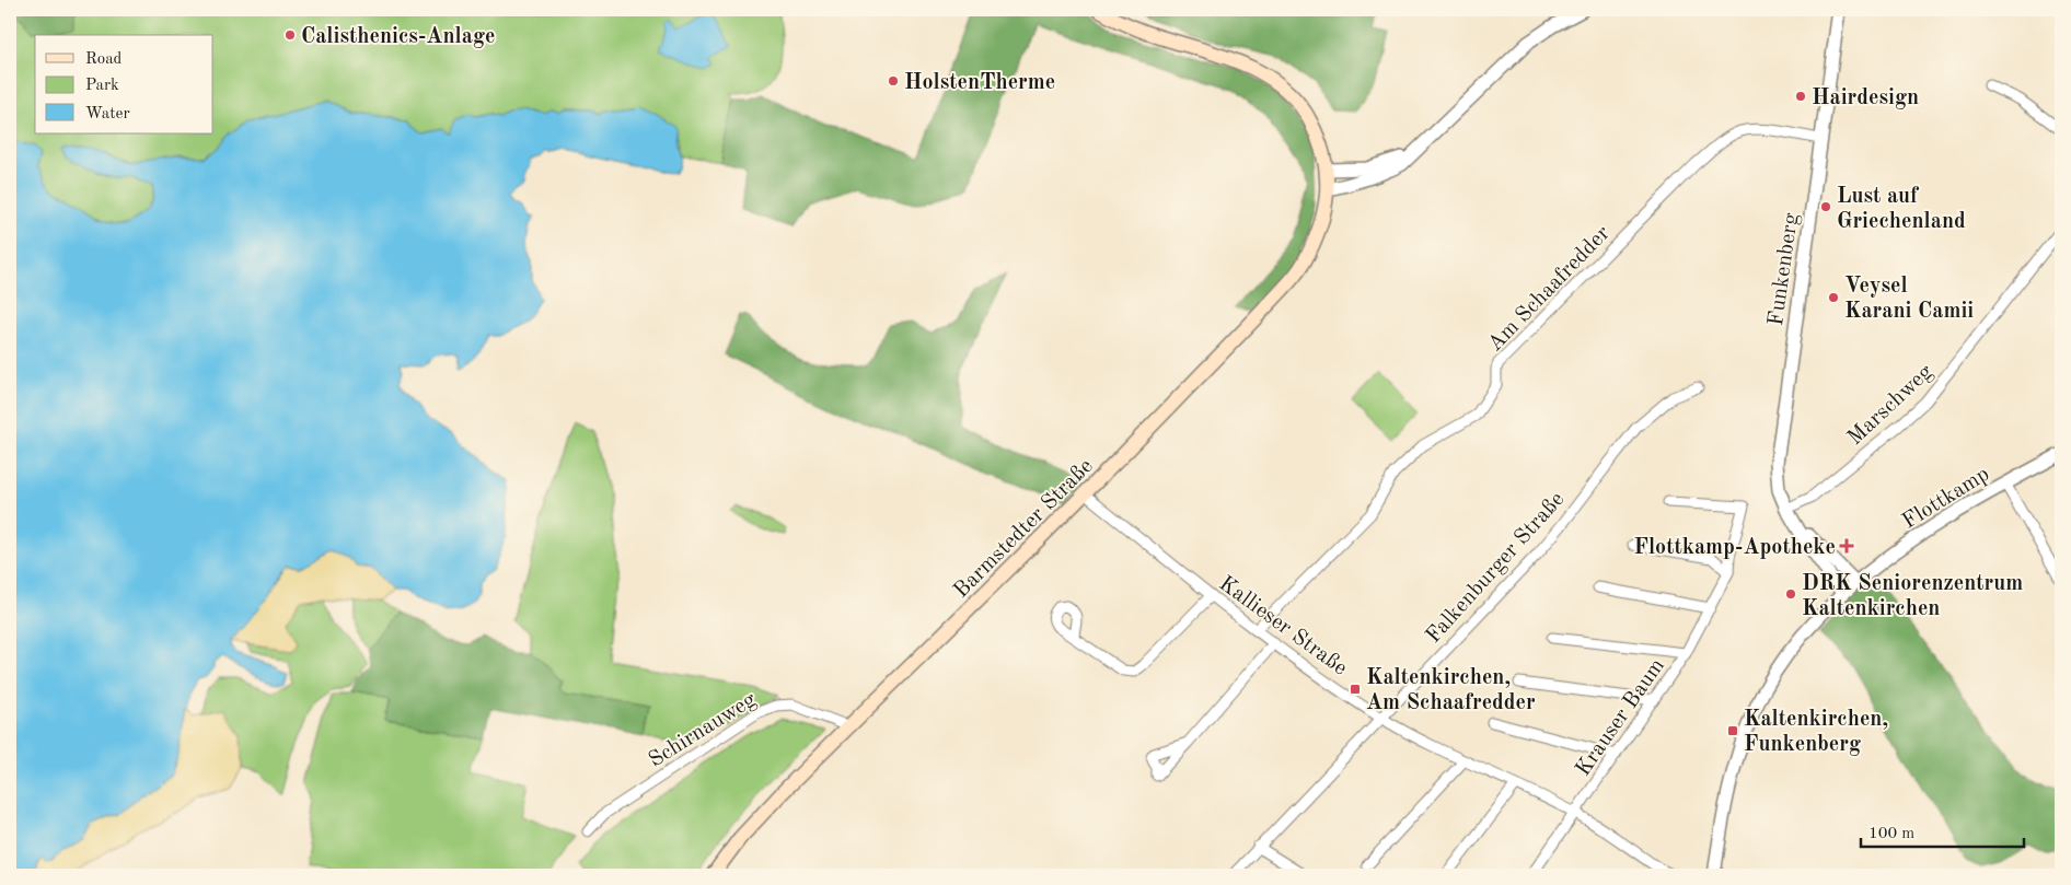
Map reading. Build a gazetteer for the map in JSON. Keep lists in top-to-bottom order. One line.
{"streets":{"main road":["Barmstedter Straße"],"street":["Funkenberg","Am Schaafredder","Marschweg","Flottkamp","Falkenburger Straße","Kallieser Straße","Krauser Baum","Schirnauweg"]},"crossings":[["Funkenberg","Am Schaafredder"],["Funkenberg","Marschweg"],["Funkenberg","Flottkamp"],["Am Schaafredder","Kallieser Straße"],["Barmstedter Straße","Kallieser Straße"],["Barmstedter Straße","Schirnauweg"],["Falkenburger Straße","Kallieser Straße"],["Kallieser Straße","Krauser Baum"]],"places":{"other":["Calisthenics-Anlage","HolstenTherme","Hairdesign","Lust auf Griechenland","Veysel Karani Camii","DRK Seniorenzentrum Kaltenkirchen"],"health":["Flottkamp-Apotheke"],"transit":["Kaltenkirchen, Am Schaafredder","Kaltenkirchen, Funkenberg"]},"legend":["Road","Park","Water"],"scale_bar":"100 m"}
